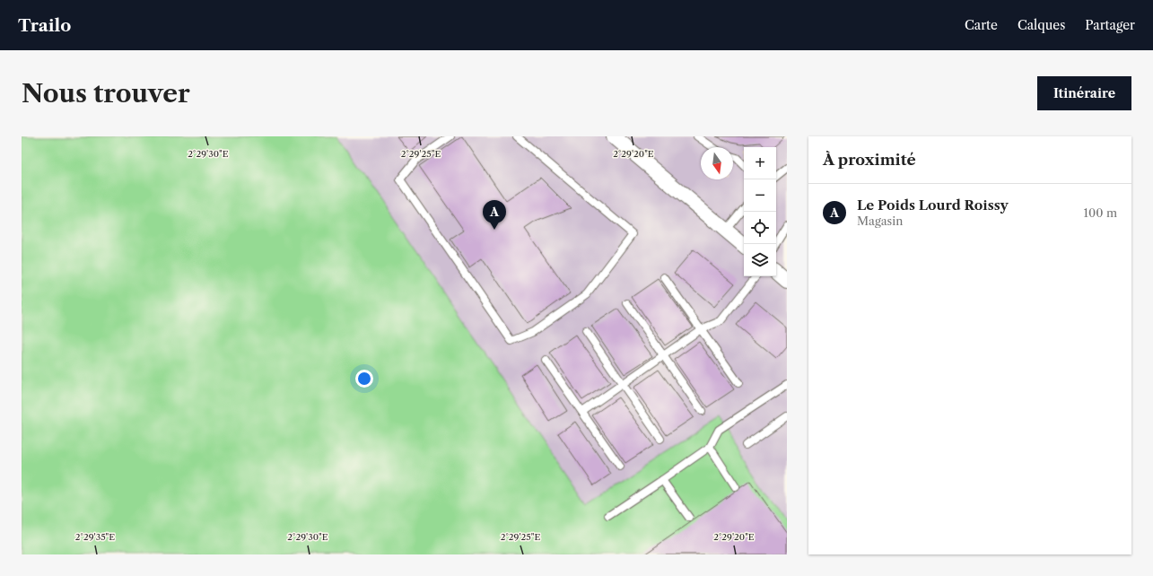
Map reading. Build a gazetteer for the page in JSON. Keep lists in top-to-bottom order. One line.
{"north":"bottom","page":{"header":"Trailo","nav":["Carte","Calques","Partager"],"buttons":"Itinéraire","title":"Nous trouver","heading":"À proximité","map_buttons":["+","−"],"list":[{"mark":"A","name":"Le Poids Lourd Roissy","note":"Magasin","value":"100 m"}],"pins":"A"},"coordinates":["2°29'30\"E","2°29'25\"E","2°29'20\"E","2°29'35\"E"]}
